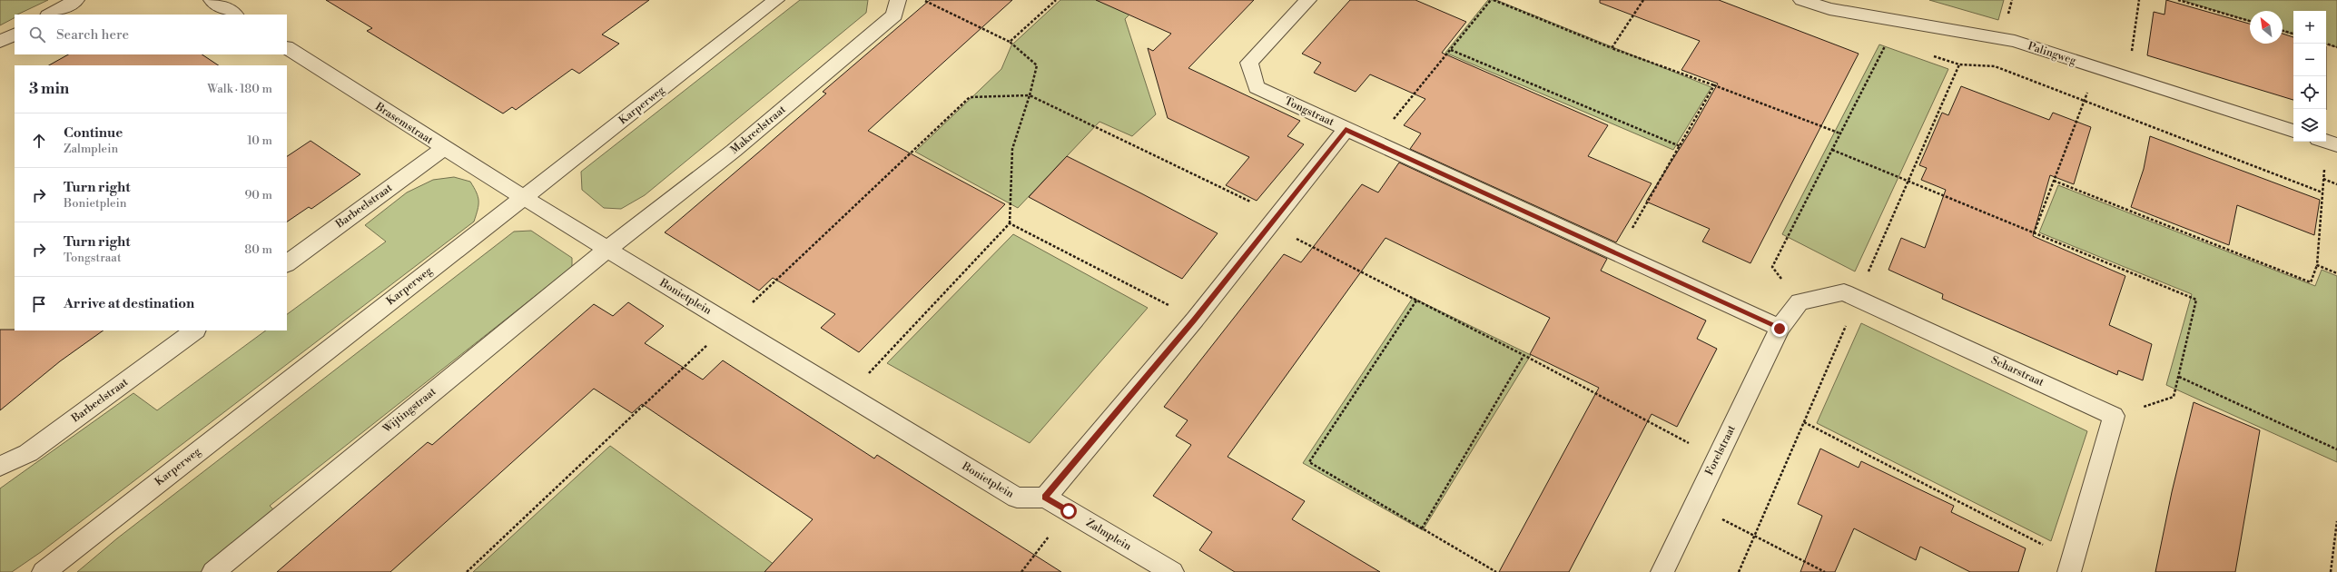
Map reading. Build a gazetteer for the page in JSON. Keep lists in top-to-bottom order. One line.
{"streets":{"street":["Palingweg","Karperweg","Tongstraat","Brasemstraat","Makreelstraat","Barbeelstraat","Bonietplein","Scharstraat","Wijtingstraat","Forelstraat","Zalmplein"]},"crossings":[["Karperweg","Brasemstraat"],["Karperweg","Bonietplein"],["Tongstraat","Forelstraat"],["Brasemstraat","Barbeelstraat"],["Brasemstraat","Bonietplein"],["Makreelstraat","Bonietplein"],["Makreelstraat","Wijtingstraat"],["Bonietplein","Wijtingstraat"],["Bonietplein","Zalmplein"]],"north":"top left","page":{"map_buttons":["+","−"],"search":"Search here","heading":["3 min","Walk · 180 m"],"list":[["Continue","Zalmplein","10 m"],["Turn right","Bonietplein","90 m"],["Turn right","Tongstraat","80 m"],"Arrive at destination"]}}
